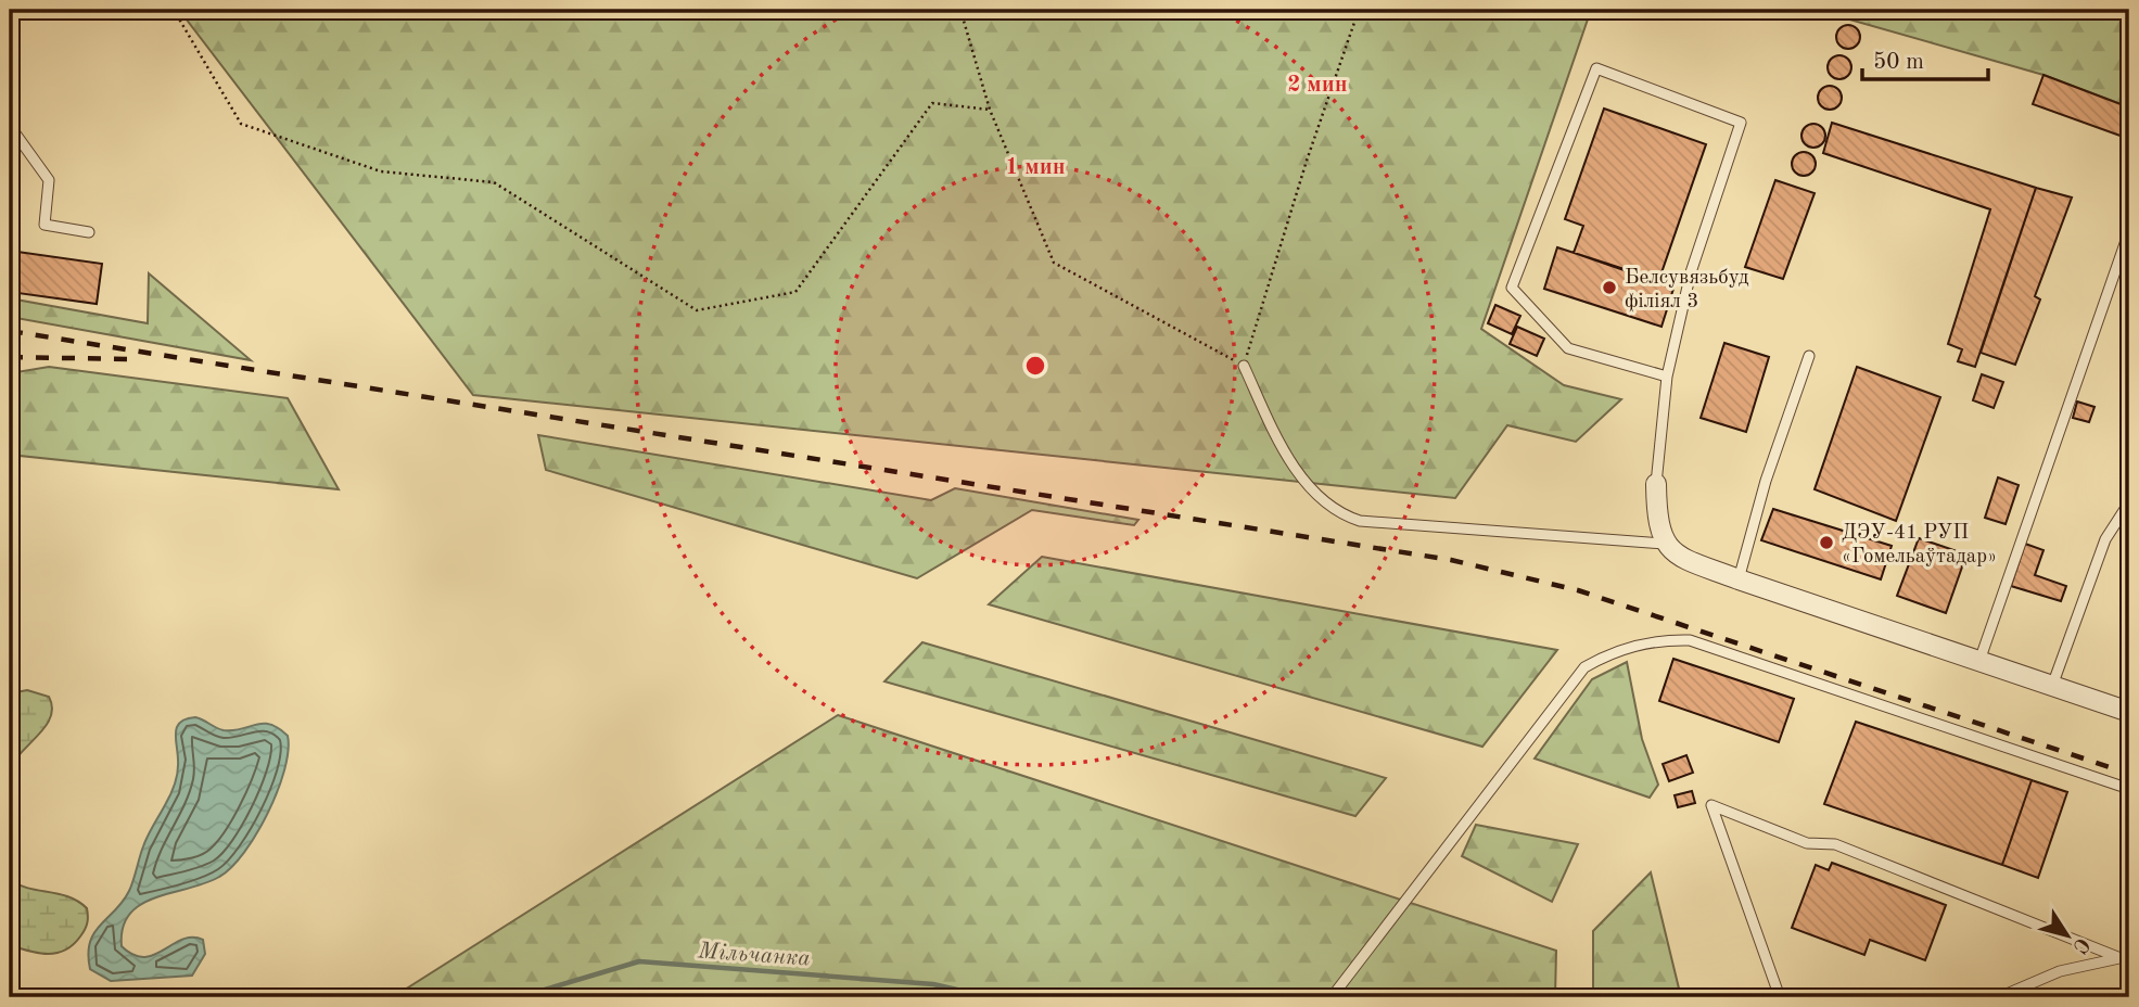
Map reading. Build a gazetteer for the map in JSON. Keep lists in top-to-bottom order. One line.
{"water":["Мільчанка"],"places":["Белсувязьбуд філіял 3","ДЭУ-41 РУП «Гомельаўтадар»"],"scale_bar":"50 m","north":"bottom right","rings":["2 мин","1 мин"]}
